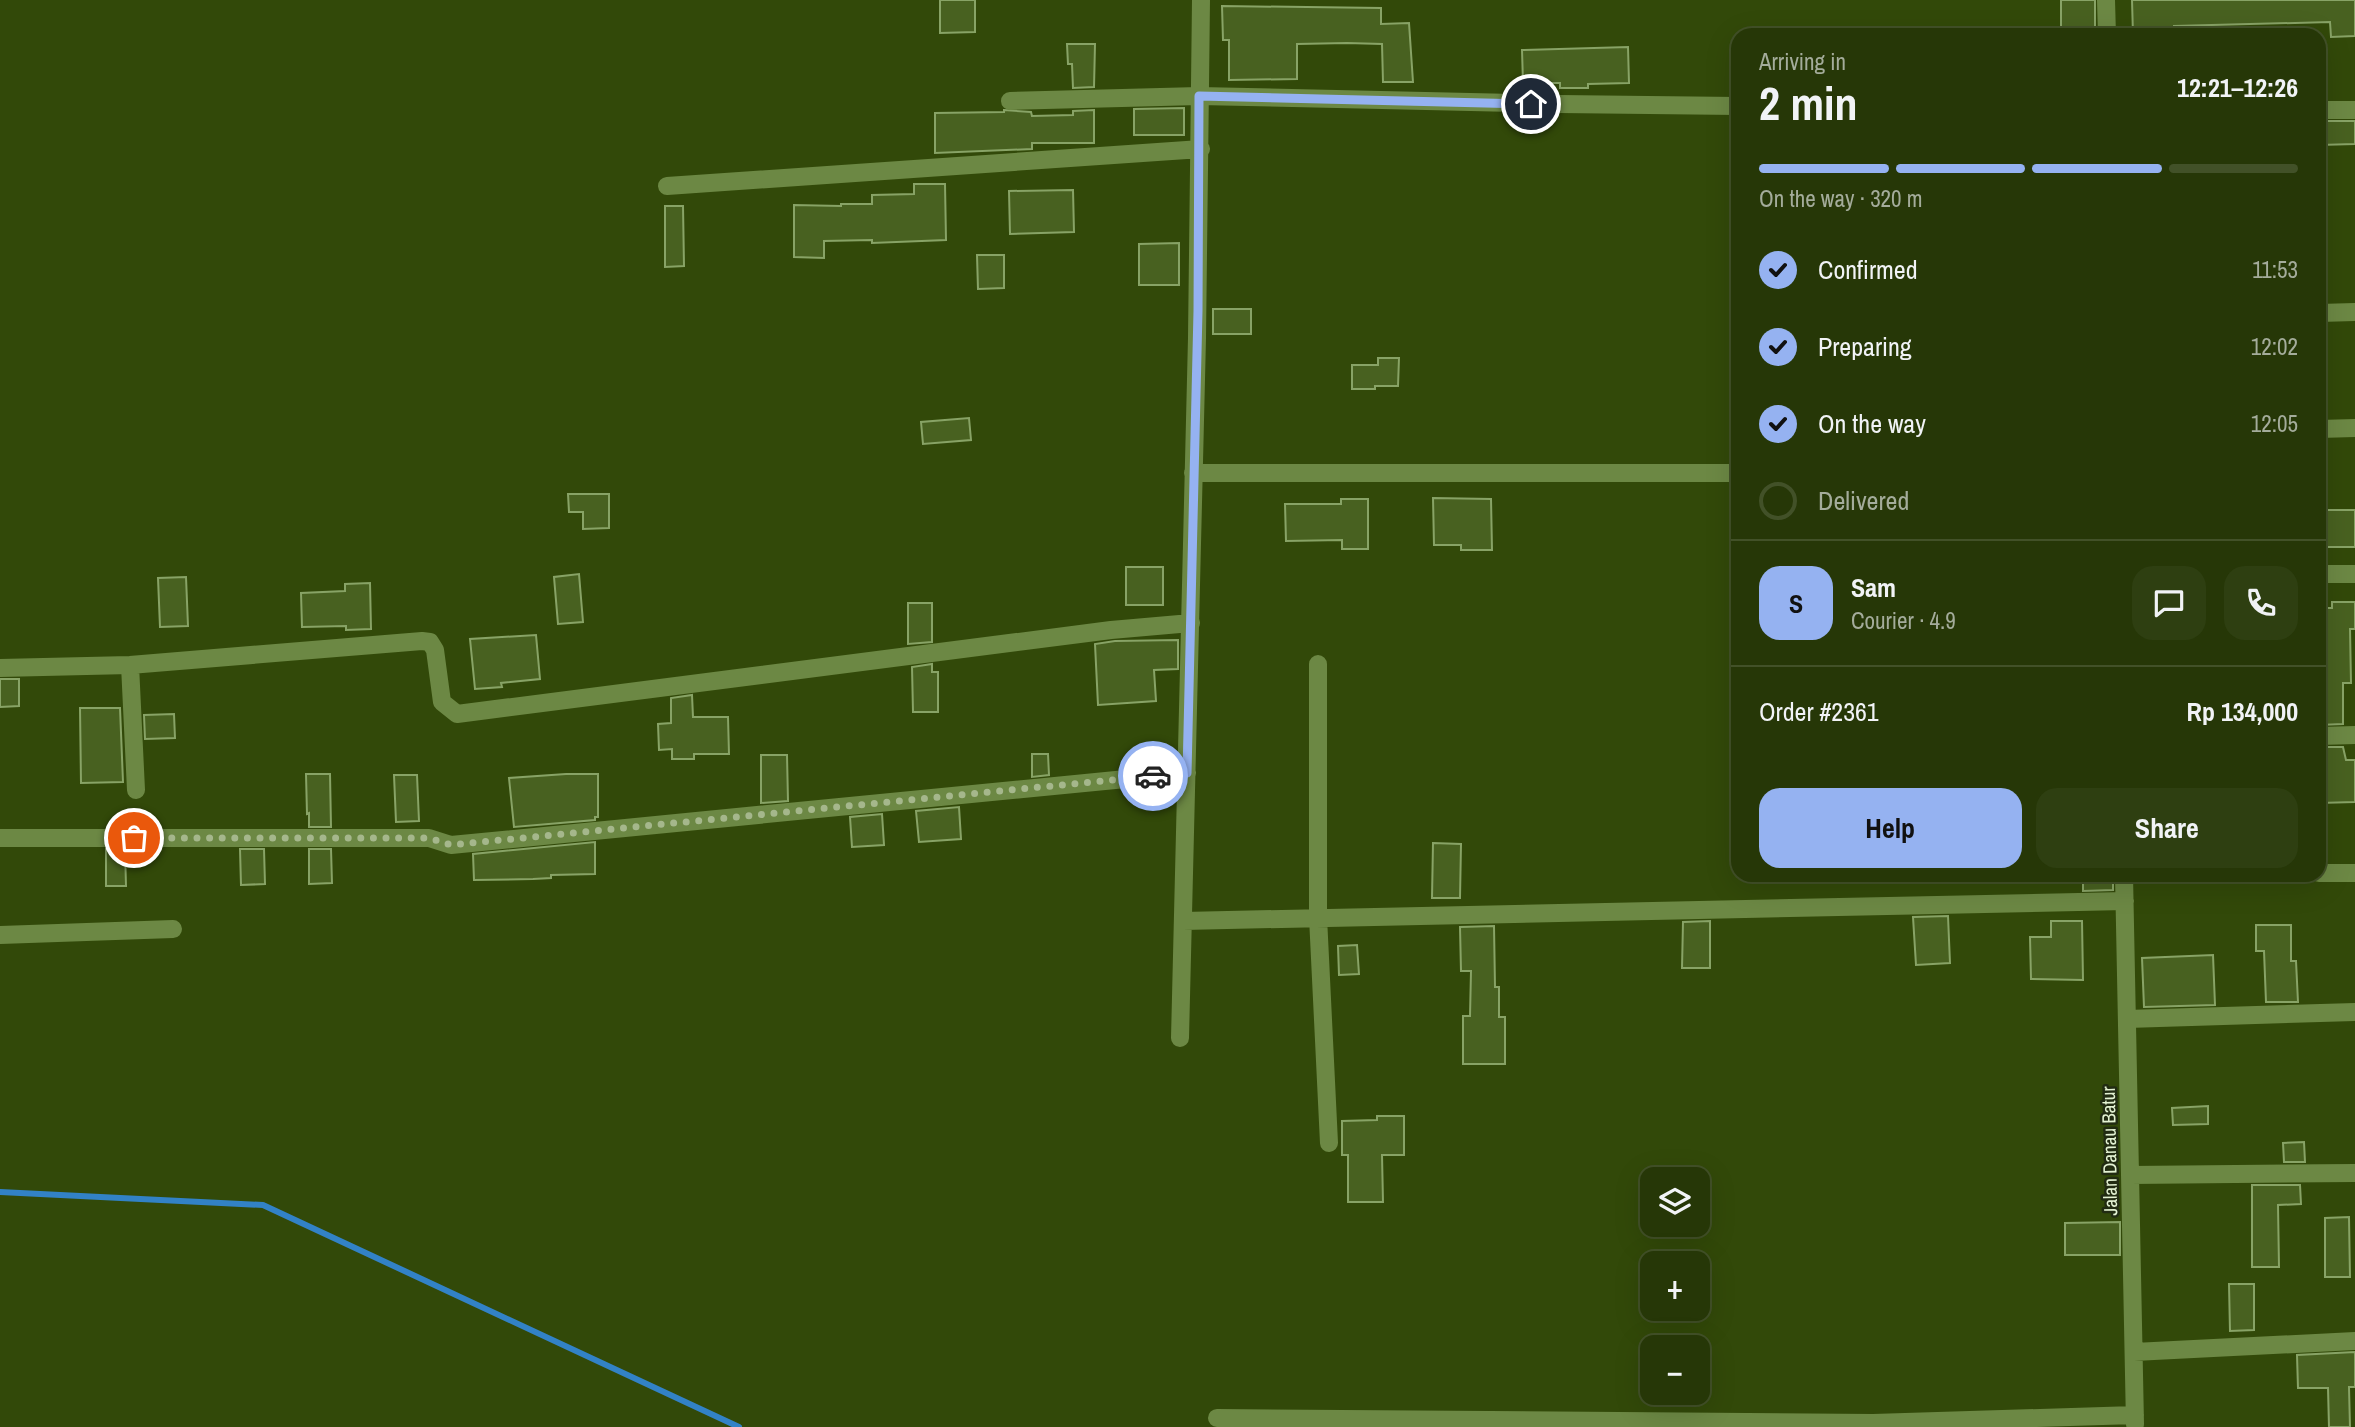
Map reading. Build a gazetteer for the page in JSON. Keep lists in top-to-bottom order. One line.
{"streets":{"street":["Jalan Danau Batur"]},"page":{"heading":["2 min","Arriving in","12:21–12:26"],"panel":["Sam","Courier · 4.9","Order #2361","Rp 134,000"],"bar":"On the way · 320 m","list":[["Confirmed","11:53"],["Preparing","12:02"],["On the way","12:05"],"Delivered"],"round":"S","buttons":["Help","Share"],"map_buttons":["+","−"]}}
